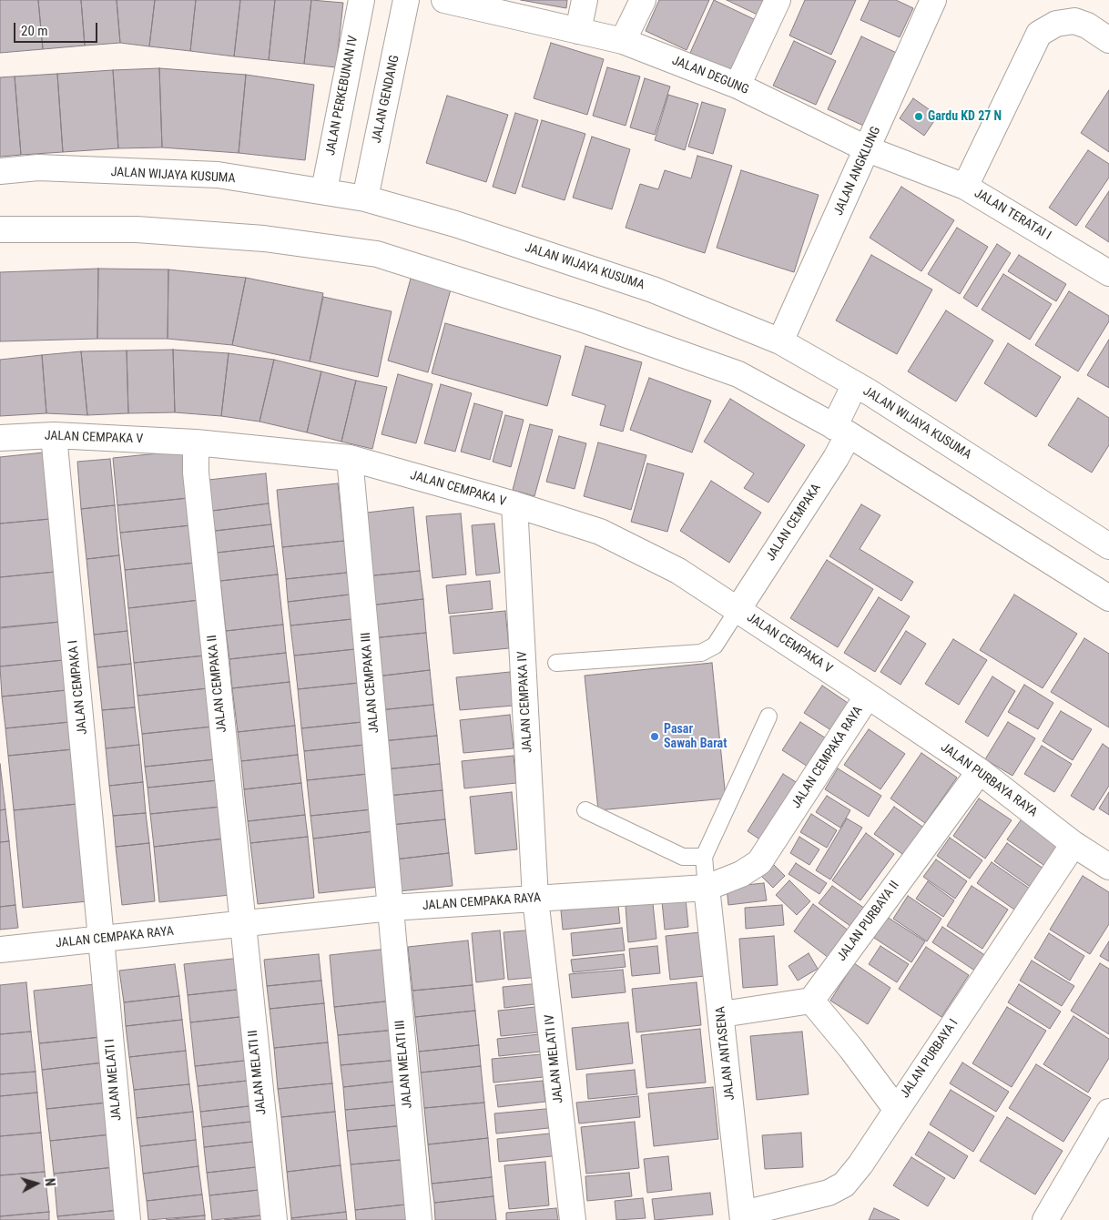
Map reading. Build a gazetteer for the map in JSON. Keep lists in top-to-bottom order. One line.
{"streets":{"street":["JALAN DEGUNG","JALAN PERKEBUNAN IV","JALAN GENDANG","JALAN ANGKLUNG","JALAN WIJAYA KUSUMA","JALAN TERATAI I","JALAN CEMPAKA V","JALAN CEMPAKA","JALAN CEMPAKA III","JALAN CEMPAKA II","JALAN CEMPAKA I","JALAN CEMPAKA IV","JALAN CEMPAKA RAYA","JALAN PURBAYA RAYA","JALAN PURBAYA II","JALAN ANTASENA","JALAN MELATI IV","JALAN PURBAYA I","JALAN MELATI III","JALAN MELATI II","JALAN MELATI I"]},"crossings":[["JALAN DEGUNG","JALAN ANGKLUNG"],["JALAN DEGUNG","JALAN TERATAI I"],["JALAN PERKEBUNAN IV","JALAN WIJAYA KUSUMA"],["JALAN GENDANG","JALAN WIJAYA KUSUMA"],["JALAN ANGKLUNG","JALAN WIJAYA KUSUMA"],["JALAN CEMPAKA V","JALAN CEMPAKA"],["JALAN CEMPAKA V","JALAN CEMPAKA III"],["JALAN CEMPAKA V","JALAN CEMPAKA II"],["JALAN CEMPAKA V","JALAN CEMPAKA I"],["JALAN CEMPAKA V","JALAN CEMPAKA IV"],["JALAN CEMPAKA V","JALAN CEMPAKA RAYA"],["JALAN CEMPAKA V","JALAN PURBAYA RAYA"],["JALAN CEMPAKA III","JALAN CEMPAKA RAYA"],["JALAN CEMPAKA III","JALAN MELATI III"],["JALAN CEMPAKA II","JALAN CEMPAKA RAYA"],["JALAN CEMPAKA II","JALAN MELATI II"],["JALAN CEMPAKA I","JALAN CEMPAKA RAYA"],["JALAN CEMPAKA I","JALAN MELATI I"],["JALAN CEMPAKA IV","JALAN CEMPAKA RAYA"],["JALAN CEMPAKA IV","JALAN MELATI IV"],["JALAN CEMPAKA RAYA","JALAN PURBAYA RAYA"],["JALAN CEMPAKA RAYA","JALAN ANTASENA"],["JALAN CEMPAKA RAYA","JALAN MELATI IV"],["JALAN CEMPAKA RAYA","JALAN MELATI III"],["JALAN CEMPAKA RAYA","JALAN MELATI II"],["JALAN CEMPAKA RAYA","JALAN MELATI I"],["JALAN PURBAYA RAYA","JALAN PURBAYA II"],["JALAN PURBAYA RAYA","JALAN PURBAYA I"],["JALAN ANTASENA","JALAN PURBAYA I"]],"places":["Gardu KD 27 N","Pasar Sawah Barat"],"scale_bar":"20 m","north":"right"}
